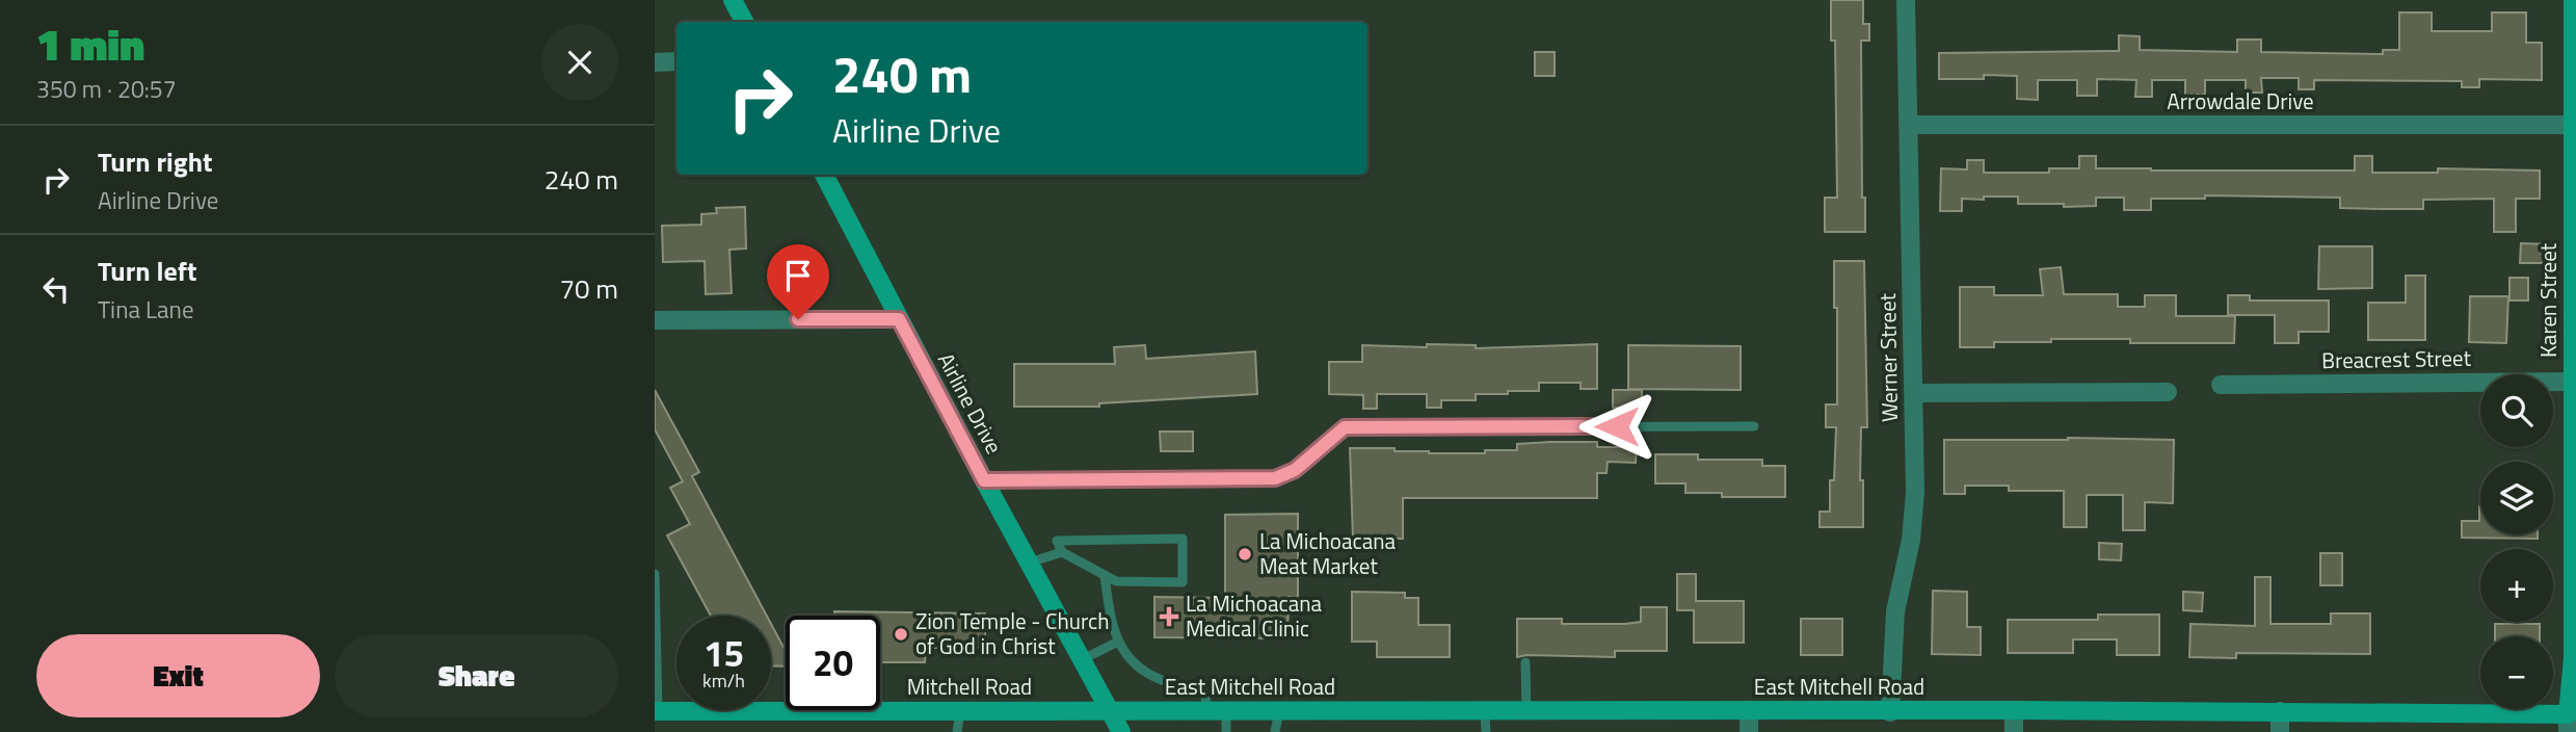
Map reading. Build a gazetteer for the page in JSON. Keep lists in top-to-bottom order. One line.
{"streets":{"street":["Arrowdale Drive","Karen Street","Werner Street","Breacrest Street","Airline Drive","Mitchell Road","East Mitchell Road"]},"crossings":[["Arrowdale Drive","Karen Street"],["Arrowdale Drive","Werner Street"],["Karen Street","Breacrest Street"],["Karen Street","East Mitchell Road"],["Werner Street","East Mitchell Road"],["Airline Drive","Mitchell Road"],["Airline Drive","East Mitchell Road"],["Mitchell Road","East Mitchell Road"]],"places":{"other":["La Michoacana Meat Market","Zion Temple - Church of God in Christ"],"health":["La Michoacana Medical Clinic"]},"page":{"heading":["1 min","350 m · 20:57"],"turn":["240 m","Airline Drive"],"list":[{"name":"Turn right","note":"Airline Drive","value":"240 m"},{"name":"Turn left","note":"Tina Lane","value":"70 m"}],"map_buttons":["+","−"],"speed":"15 km/h","limit":"20","buttons":["Exit","Share"]}}
